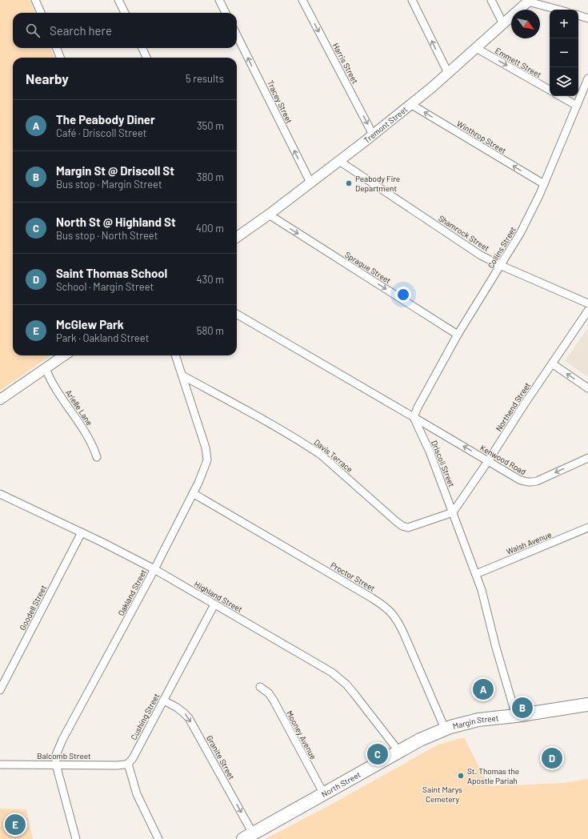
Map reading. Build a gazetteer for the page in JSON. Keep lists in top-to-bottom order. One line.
{"streets":{"highway":["Margin Street","North Street"],"street":["Emmett Street","Harris Street","Tracey Street","Tremont Street","Winthrop Street","Shamrock Street","Collins Street","Sprague Street","Northend Street","Arielle Lane","Davis Terrace","Kenwood Road","Driscoll Street","Walsh Avenue","Proctor Street","Oakland Street","Highland Street","Goodell Street","Cushing Street","Mooney Avenue","Balcomb Street","Granite Street"]},"crossings":[["Emmett Street","Tremont Street"],["Harris Street","Tremont Street"],["Tracey Street","Tremont Street"],["Tremont Street","Winthrop Street"],["Tremont Street","Shamrock Street"],["Tremont Street","Sprague Street"],["Winthrop Street","Collins Street"],["Shamrock Street","Collins Street"],["Collins Street","Sprague Street"],["Collins Street","Kenwood Road"],["Collins Street","Driscoll Street"],["Northend Street","Davis Terrace"],["Northend Street","Kenwood Road"],["Northend Street","Driscoll Street"],["Davis Terrace","Driscoll Street"],["Davis Terrace","Oakland Street"],["Kenwood Road","Driscoll Street"],["Driscoll Street","Walsh Avenue"],["Driscoll Street","Margin Street"],["Proctor Street","Oakland Street"],["Proctor Street","Margin Street"],["Proctor Street","North Street"],["Oakland Street","Highland Street"],["Oakland Street","Balcomb Street"],["Highland Street","Goodell Street"],["Highland Street","Cushing Street"],["Highland Street","North Street"],["Cushing Street","Balcomb Street"],["Cushing Street","Granite Street"],["Margin Street","North Street"],["Mooney Avenue","North Street"],["Granite Street","North Street"]],"one_way":["Emmett Street","Harris Street","Tracey Street","Winthrop Street","Sprague Street","Kenwood Road","Granite Street"],"parks":["Saint Marys Cemetery"],"places":["Peabody Fire Department","St. Thomas the Apostle Pariah"],"north":"bottom right","page":{"map_buttons":["+","−"],"search":"Search here","heading":["Nearby","5 results"],"list":[{"mark":"A","name":"The Peabody Diner","note":"Café · Driscoll Street","value":"350 m"},{"mark":"B","name":"Margin St @ Driscoll St","note":"Bus stop · Margin Street","value":"380 m"},{"mark":"C","name":"North St @ Highland St","note":"Bus stop · North Street","value":"400 m"},{"mark":"D","name":"Saint Thomas School","note":"School · Margin Street","value":"430 m"},{"mark":"E","name":"McGlew Park","note":"Park · Oakland Street","value":"580 m"}],"pins":["A","B","C","D","E"]}}
